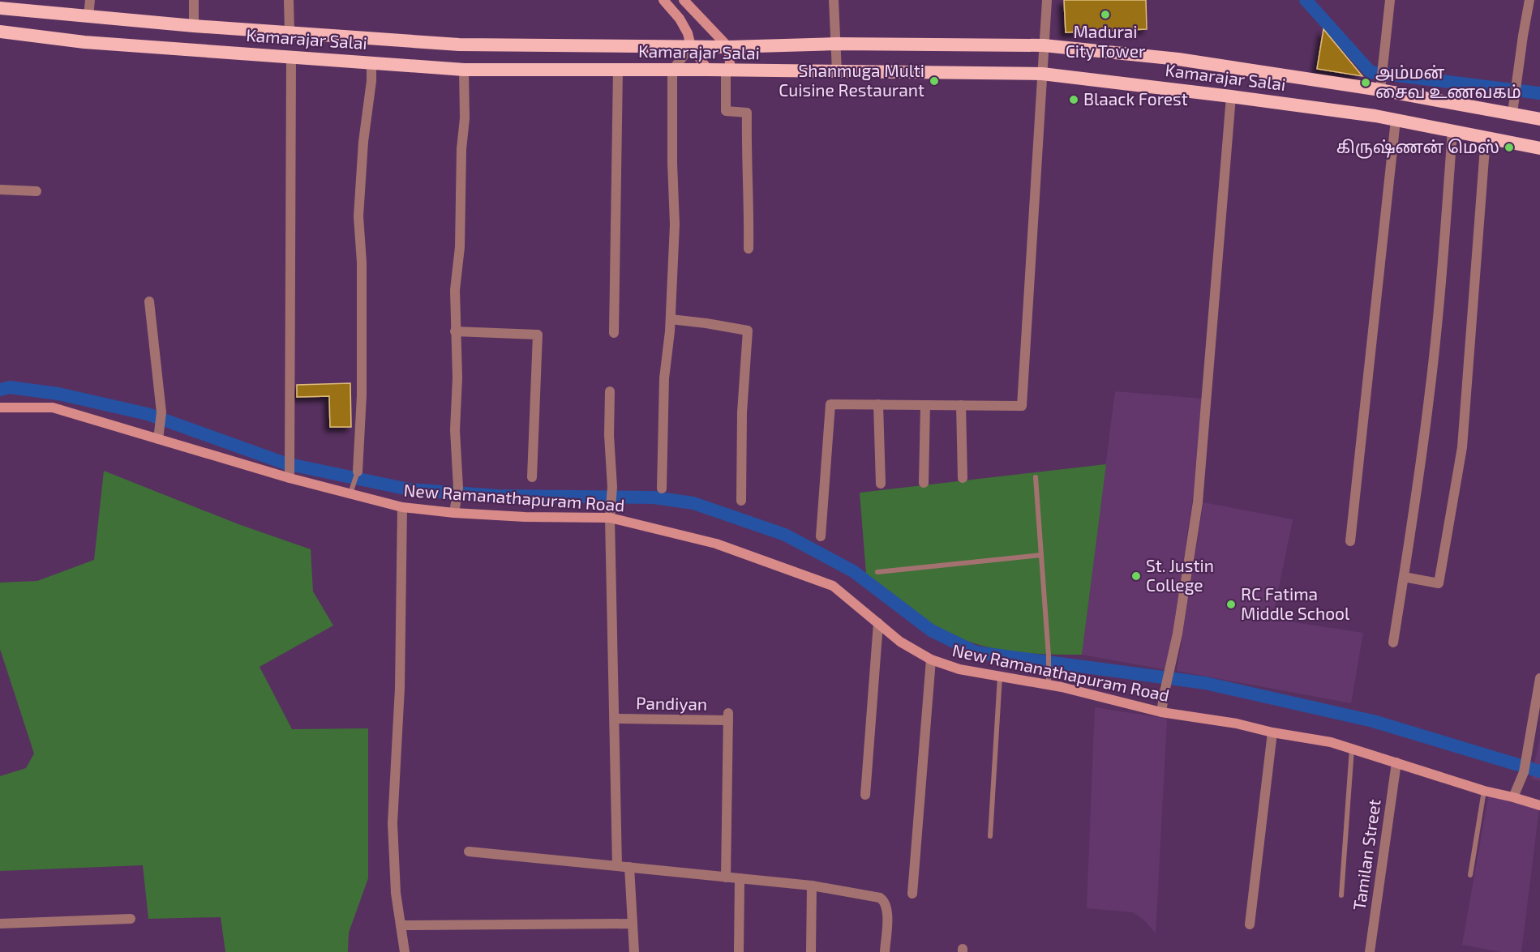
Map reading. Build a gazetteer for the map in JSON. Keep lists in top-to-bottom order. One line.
{"streets":{"highway":["Kamarajar Salai"],"main road":["New Ramanathapuram Road"],"street":["Pandiyan","Tamilan Street"]},"crossings":[["New Ramanathapuram Road","Tamilan Street"]],"places":["Madurai City Tower","Shanmuga Multi Cuisine Restaurant","அம்மன் சைவ உணவகம்","Blaack Forest","கிருஷ்ணன் மெஸ்","St. Justin College","RC Fatima Middle School"]}
